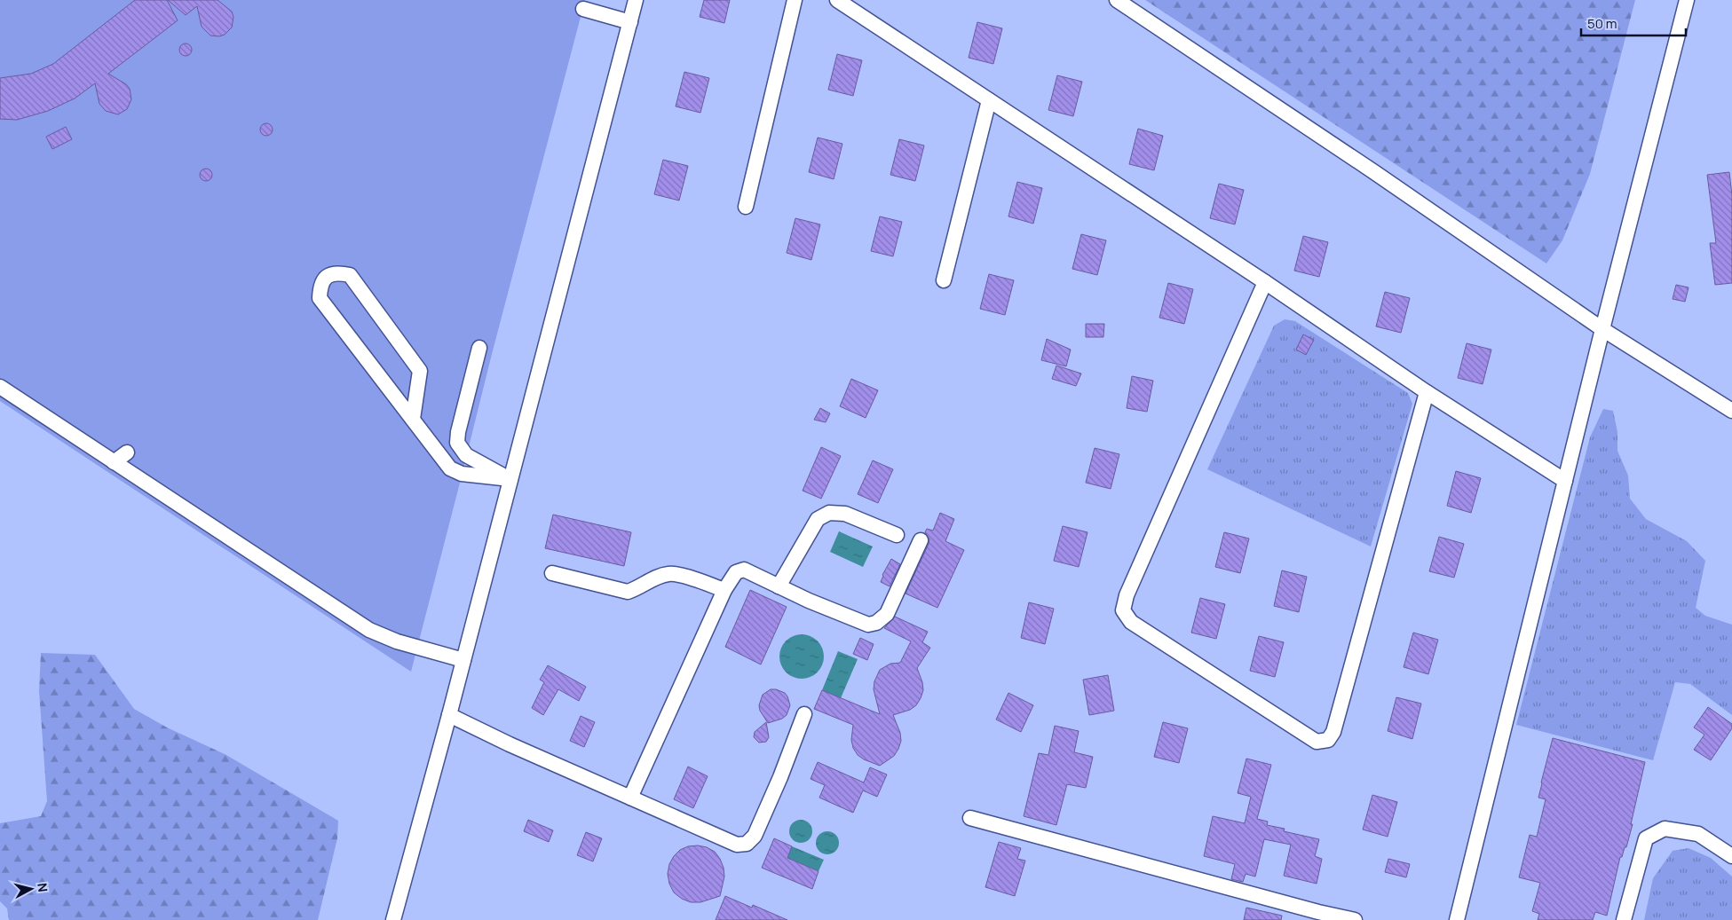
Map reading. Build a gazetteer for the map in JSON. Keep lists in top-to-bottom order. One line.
{"scale_bar":"50 m","north":"right"}
